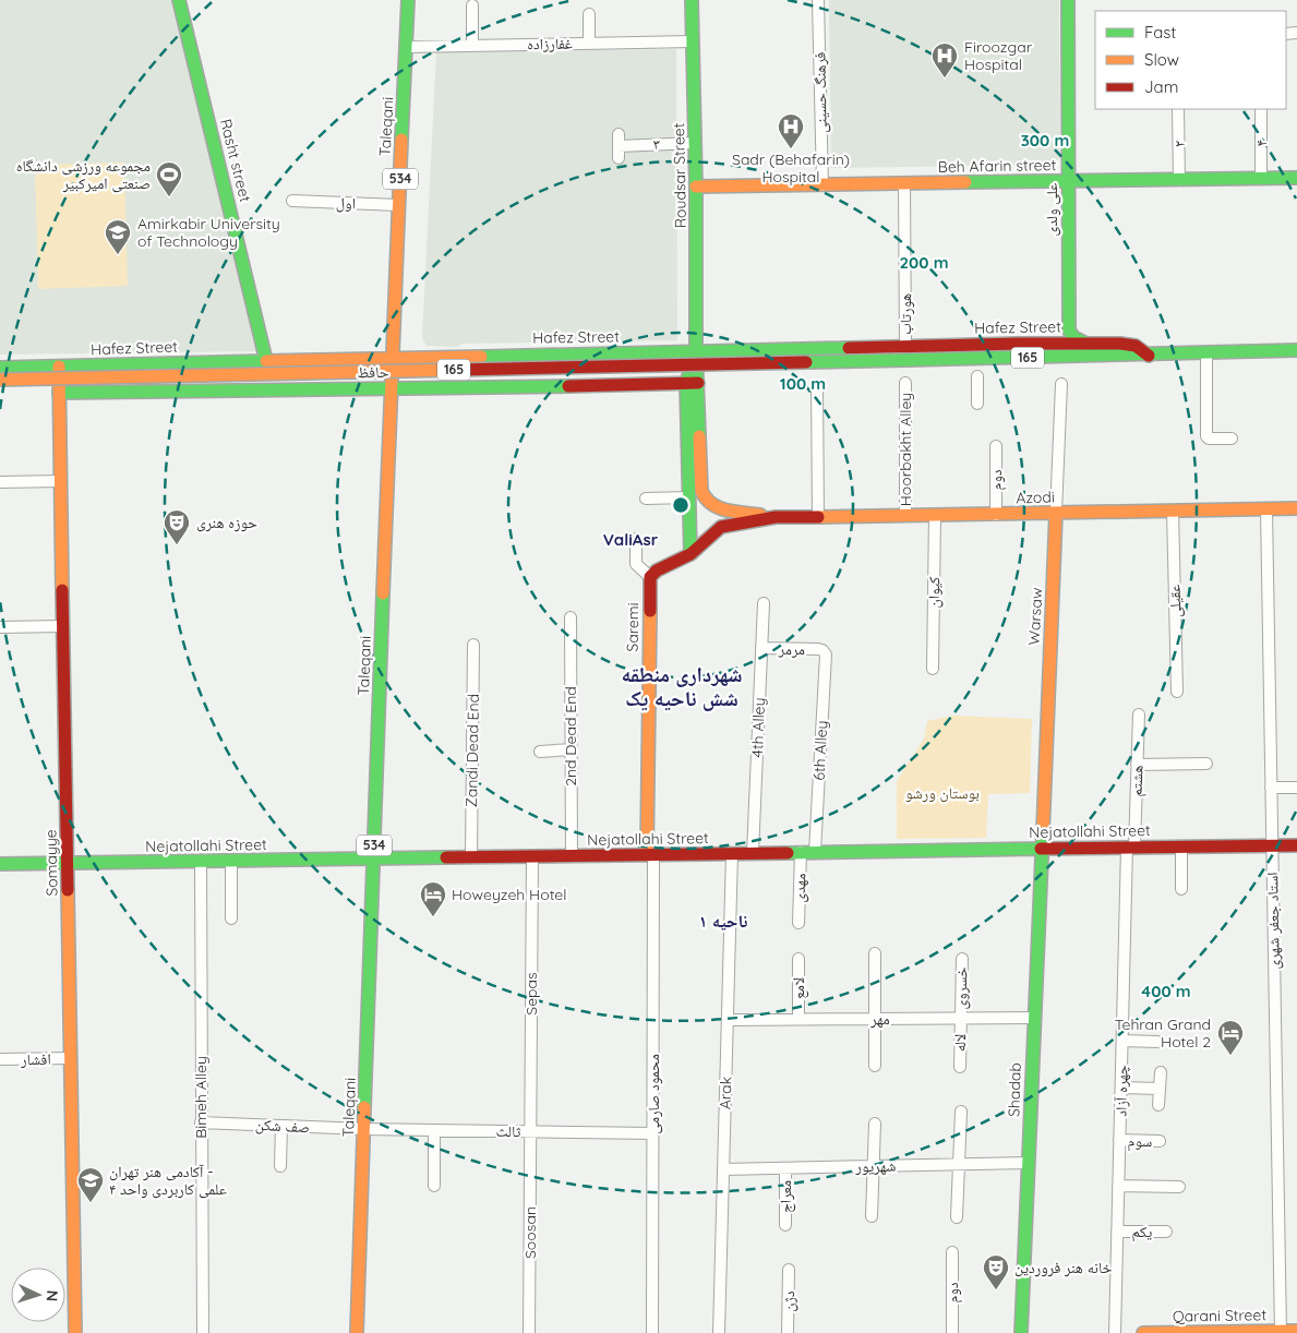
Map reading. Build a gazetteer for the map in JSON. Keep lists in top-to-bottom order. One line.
{"streets":{"main road":["Taleqani","Rasht street","Beh Afarin street","Roudsar Street","534","علی ولدی","Hafez Street","165","حافظ","Azodi","Warsaw","Saremi","Nejatollahi Street","Somayye","Shadab","Qarani Street"],"street":["غفارزاده","فرهنگ حسینی","۴","۳","۲","اول","هورتاب","Hoorbakht Alley","دوم","کیوان","عقیلی","مرمر","4th Alley","2nd Dead End","Zandi Dead End","6th Alley","هشتم","مهدی","استاد جعفر شهری","لامع","خسروی","Sepas","مهر","لاله","افشار","چهره آزاد","Arak","محمود صارمی","Bimeh Alley","صف شکن","ثالث","سوم","شهریور","معراج","یکم","Soosan","دژن"]},"crossings":[["غفارزاده","Taleqani"],["غفارزاده","Roudsar Street"],["فرهنگ حسینی","Beh Afarin street"],["Taleqani","اول"],["Taleqani","Hafez Street"],["Taleqani","حافظ"],["Taleqani","Nejatollahi Street"],["Taleqani","صف شکن"],["Taleqani","ثالث"],["۴","Beh Afarin street"],["۳","Roudsar Street"],["۲","Beh Afarin street"],["Rasht street","Hafez Street"],["Rasht street","حافظ"],["Beh Afarin street","Roudsar Street"],["Beh Afarin street","علی ولدی"],["Beh Afarin street","هورتاب"],["Roudsar Street","Hafez Street"],["Roudsar Street","حافظ"],["علی ولدی","Hafez Street"],["هورتاب","Hafez Street"],["Hafez Street","Somayye"],["حافظ","Somayye"],["Hoorbakht Alley","Azodi"],["دوم","Azodi"],["Azodi","کیوان"],["Azodi","عقیلی"],["Azodi","Warsaw"],["Azodi","استاد جعفر شهری"],["Warsaw","Nejatollahi Street"],["Warsaw","Shadab"],["Saremi","Nejatollahi Street"],["Saremi","محمود صارمی"],["مرمر","4th Alley"],["مرمر","6th Alley"],["4th Alley","Nejatollahi Street"],["2nd Dead End","Nejatollahi Street"],["Zandi Dead End","Nejatollahi Street"],["6th Alley","Nejatollahi Street"],["هشتم","Nejatollahi Street"],["هشتم","چهره آزاد"],["Nejatollahi Street","Somayye"],["Nejatollahi Street","مهدی"],["Nejatollahi Street","استاد جعفر شهری"],["Nejatollahi Street","Sepas"],["Nejatollahi Street","Shadab"],["Nejatollahi Street","چهره آزاد"],["Nejatollahi Street","Arak"],["Nejatollahi Street","محمود صارمی"],["Nejatollahi Street","Bimeh Alley"],["Somayye","افشار"],["استاد جعفر شهری","Qarani Street"],["لامع","مهر"],["خسروی","مهر"],["خسروی","لاله"],["Sepas","ثالث"],["Sepas","Soosan"],["مهر","لاله"],["مهر","Shadab"],["مهر","Arak"],["Shadab","شهریور"],["چهره آزاد","سوم"],["چهره آزاد","یکم"],["Arak","شهریور"],["محمود صارمی","ثالث"],["Bimeh Alley","صف شکن"],["صف شکن","ثالث"],["ثالث","Soosan"],["شهریور","معراج"]],"districts":["ValiAsr","شهرداری منطقه شش ناحیه یک","ناحیه ۱"],"parks":["بوستان ورشو"],"places":{"hospital":["Firoozgar Hospital","Sadr (Behafarin) Hospital"],"sports":["مجموعه ورزشی دانشگاه صنعتی امیرکبیر"],"school or university":["Amirkabir University of Technology","آکادمی هنر تهران - علمی کاربردی واحد ۴"],"theatre":["حوزه هنری","خانه هنر فروردین"],"hotel":["Howeyzeh Hotel","Tehran Grand Hotel 2"]},"legend":["Fast","Slow","Jam"],"north":"right","rings":["300 m","200 m","100 m","400 m"]}
